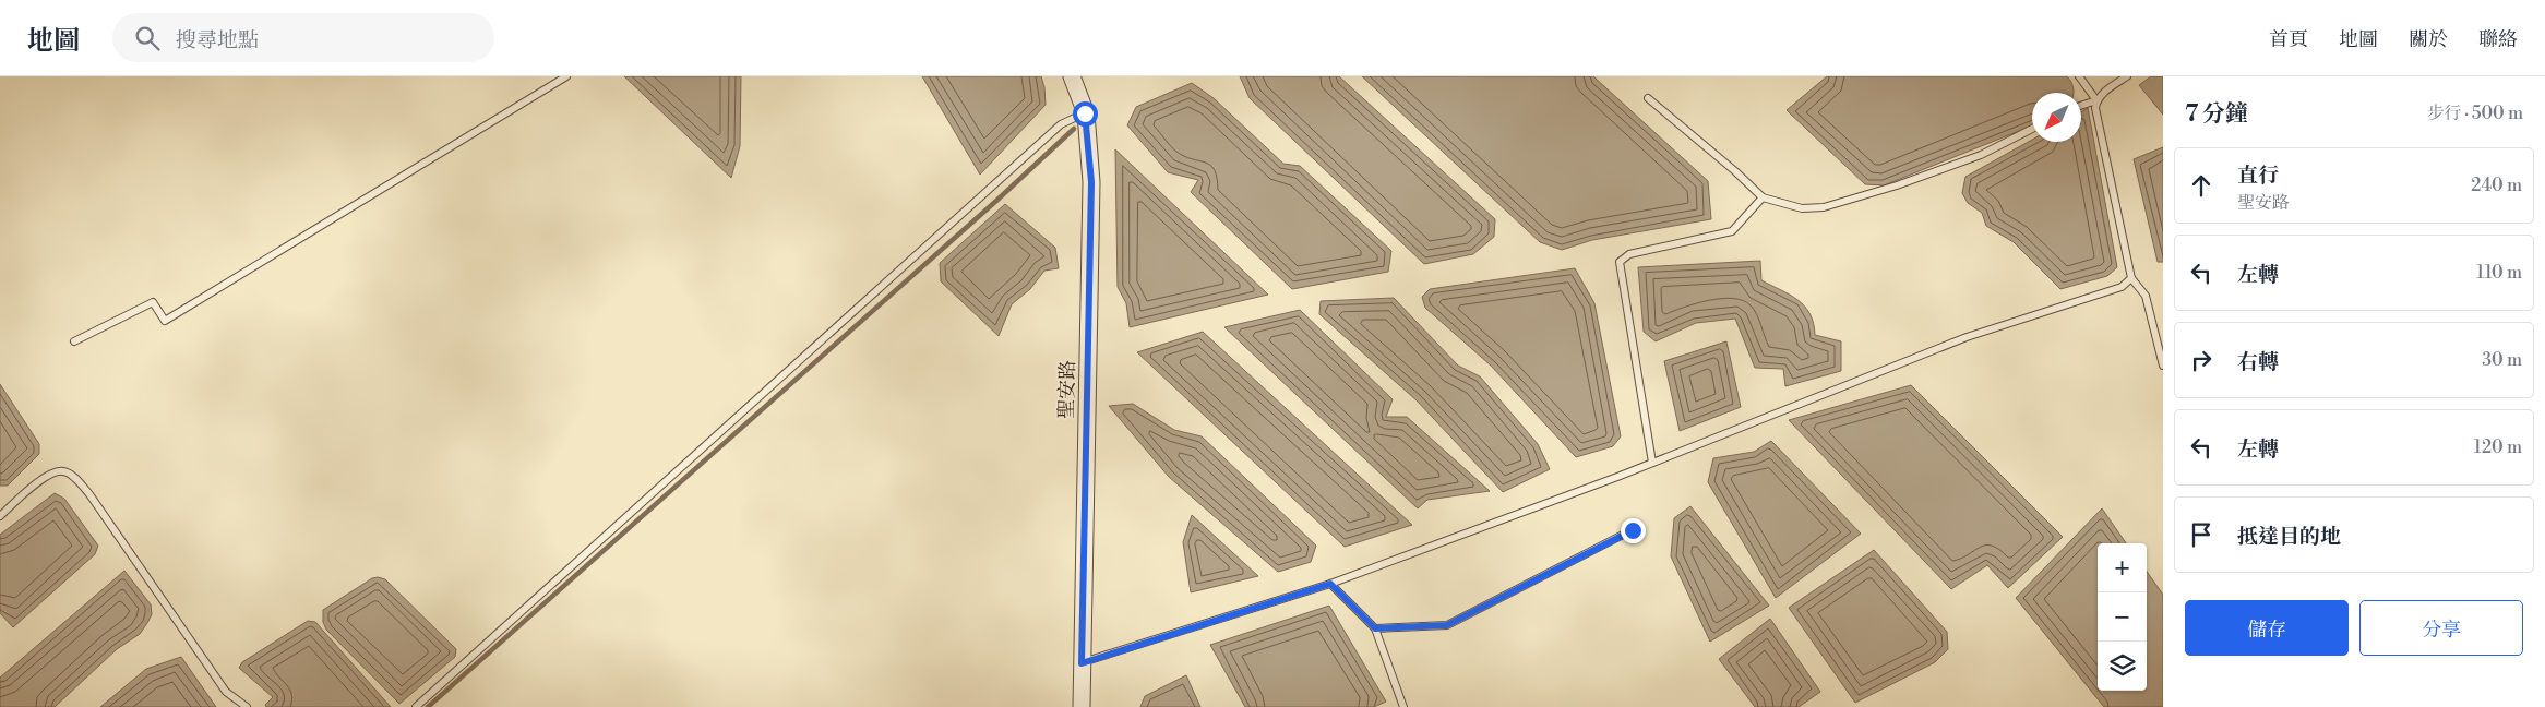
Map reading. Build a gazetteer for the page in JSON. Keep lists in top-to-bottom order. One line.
{"streets":{"street":["聖安路"]},"north":"bottom left","page":{"header":"地圖","search":"搜尋地點","nav":["首頁","地圖","關於","聯絡"],"heading":["7 分鐘","步行 · 500 m"],"list":[["直行","聖安路","240 m"],["左轉","110 m"],["右轉","30 m"],["左轉","120 m"],"抵達目的地"],"map_buttons":["+","−"],"buttons":["儲存","分享"]}}
